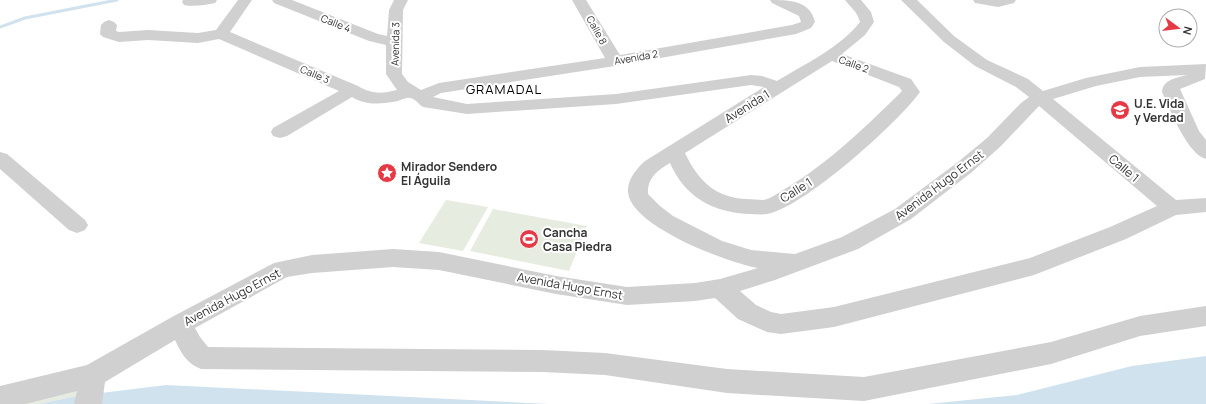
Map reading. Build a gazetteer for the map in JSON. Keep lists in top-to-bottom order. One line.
{"streets":{"street":["Calle 4","Calle 8","Avenida 3","Avenida 2","Calle 2","Calle 3","Avenida 1","Calle 1","Avenida Hugo Ernst"]},"crossings":[["Calle 4","Avenida 3"],["Calle 8","Avenida 2"],["Avenida 3","Avenida 2"],["Avenida 3","Calle 3"],["Avenida 3","Avenida 1"],["Avenida 2","Calle 3"],["Avenida 2","Avenida 1"],["Calle 2","Avenida 1"],["Calle 2","Calle 1"],["Calle 3","Avenida 1"],["Avenida 1","Calle 1"],["Avenida 1","Avenida Hugo Ernst"],["Calle 1","Avenida Hugo Ernst"]],"districts":["GRAMADAL"],"places":{"school or university":["U.E. Vida y Verdad"],"place":["Mirador Sendero El Águila"],"sports":["Cancha Casa Piedra"]},"north":"right"}
